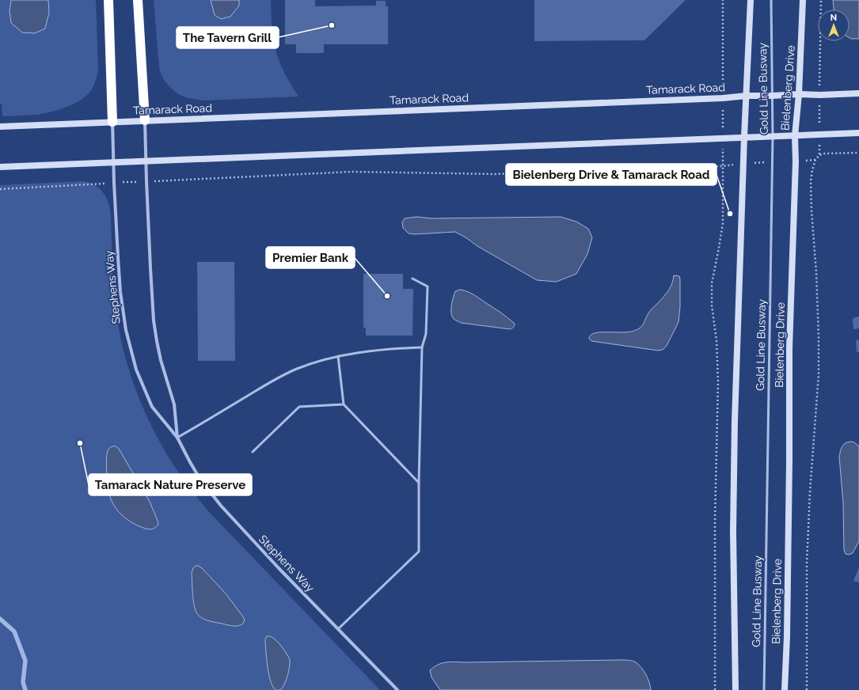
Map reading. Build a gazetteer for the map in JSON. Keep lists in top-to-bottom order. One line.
{"streets":{"street":["Bielenberg Drive","Tamarack Road","Stephens Way"],"lane":["Gold Line Busway"]},"crossings":[["Bielenberg Drive","Tamarack Road"],["Tamarack Road","Gold Line Busway"],["Tamarack Road","Stephens Way"]],"places":["The Tavern Grill","Bielenberg Drive & Tamarack Road","Premier Bank","Tamarack Nature Preserve"],"north":"top"}
